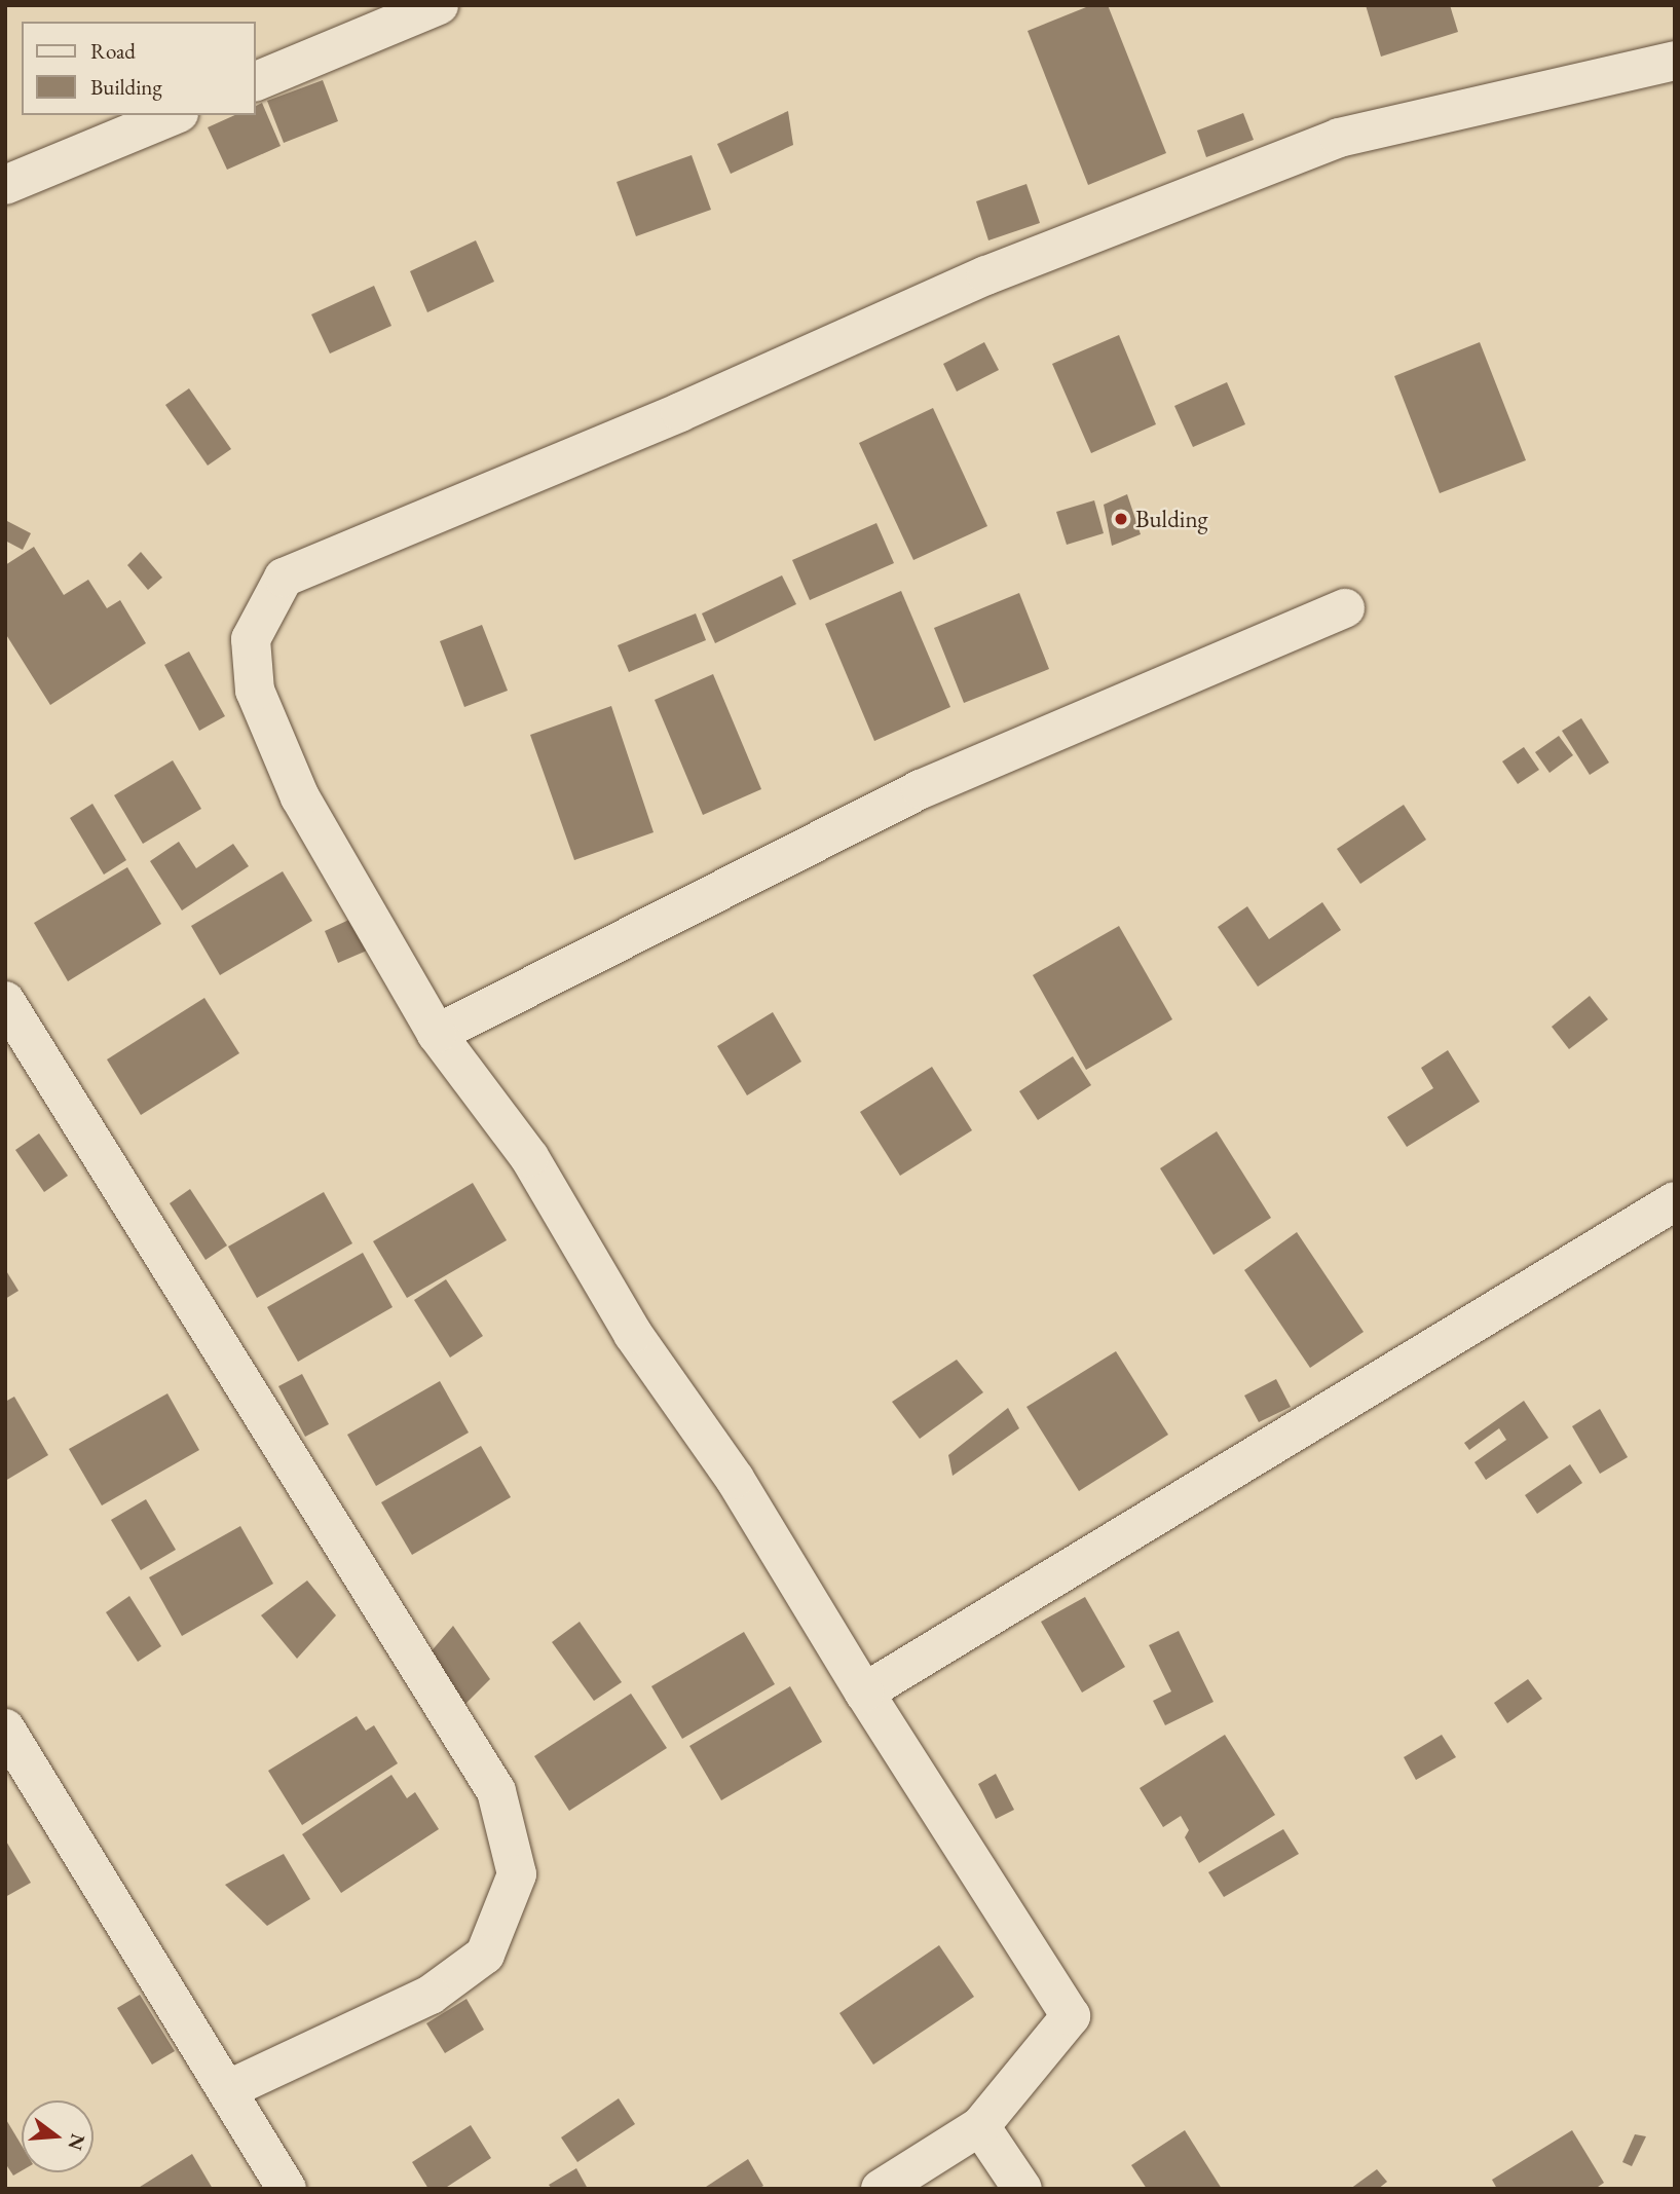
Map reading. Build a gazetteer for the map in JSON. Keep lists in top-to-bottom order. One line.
{"places":["Bulding"],"legend":["Road","Building"],"north":"right"}
